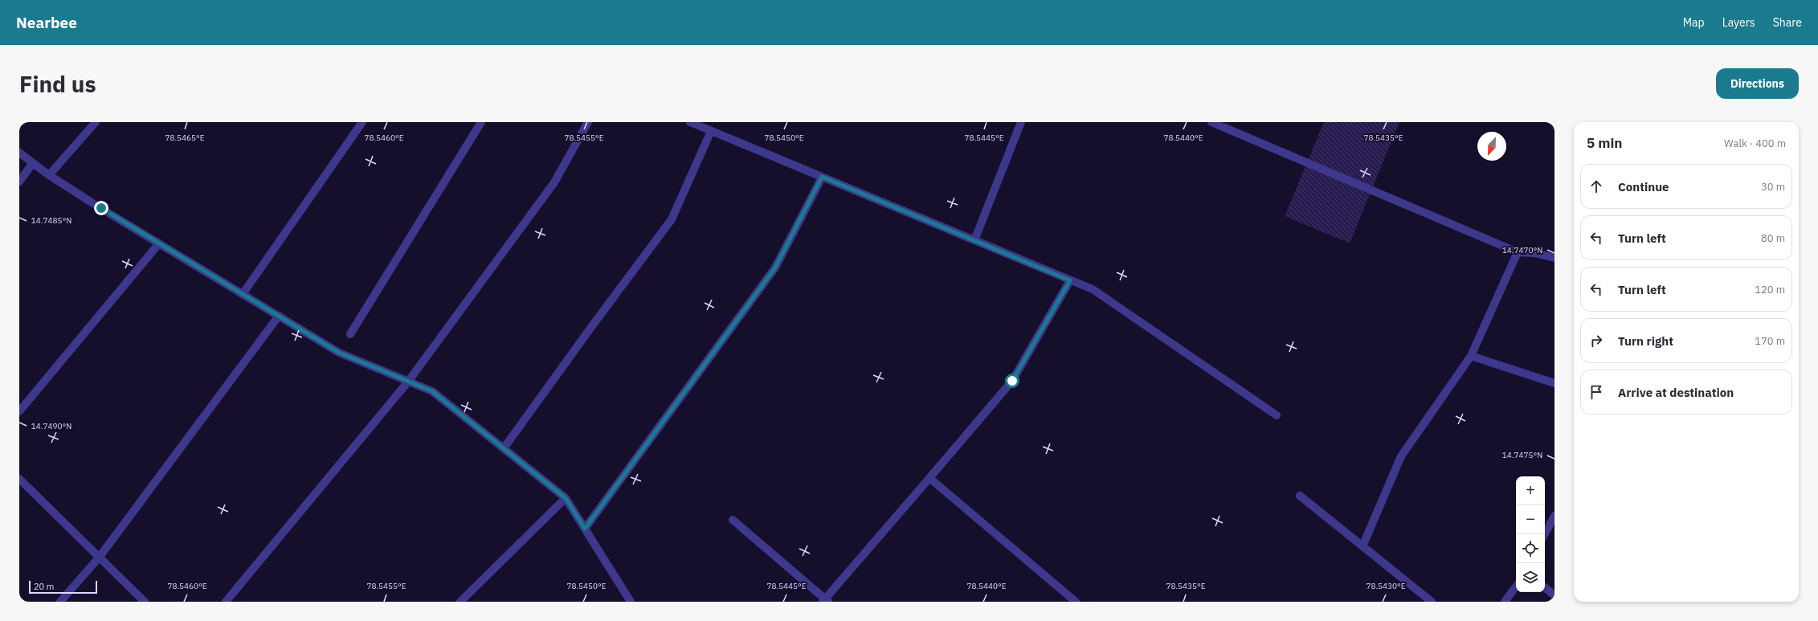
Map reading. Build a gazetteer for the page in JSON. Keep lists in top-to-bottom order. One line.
{"scale_bar":"20 m","north":"bottom left","page":{"header":"Nearbee","nav":["Map","Layers","Share"],"buttons":"Directions","title":"Find us","heading":["5 min","Walk · 400 m"],"list":[["Continue","30 m"],["Turn left","80 m"],["Turn left","120 m"],["Turn right","170 m"],"Arrive at destination"],"map_buttons":["+","−"],"scale":"20 m"},"coordinates":["78.5460°E","78.5455°E","78.5450°E","78.5445°E","78.5440°E","78.5435°E","78.5465°E","14.7485°N","14.7470°N","14.7490°N","14.7475°N","78.5430°E"]}
